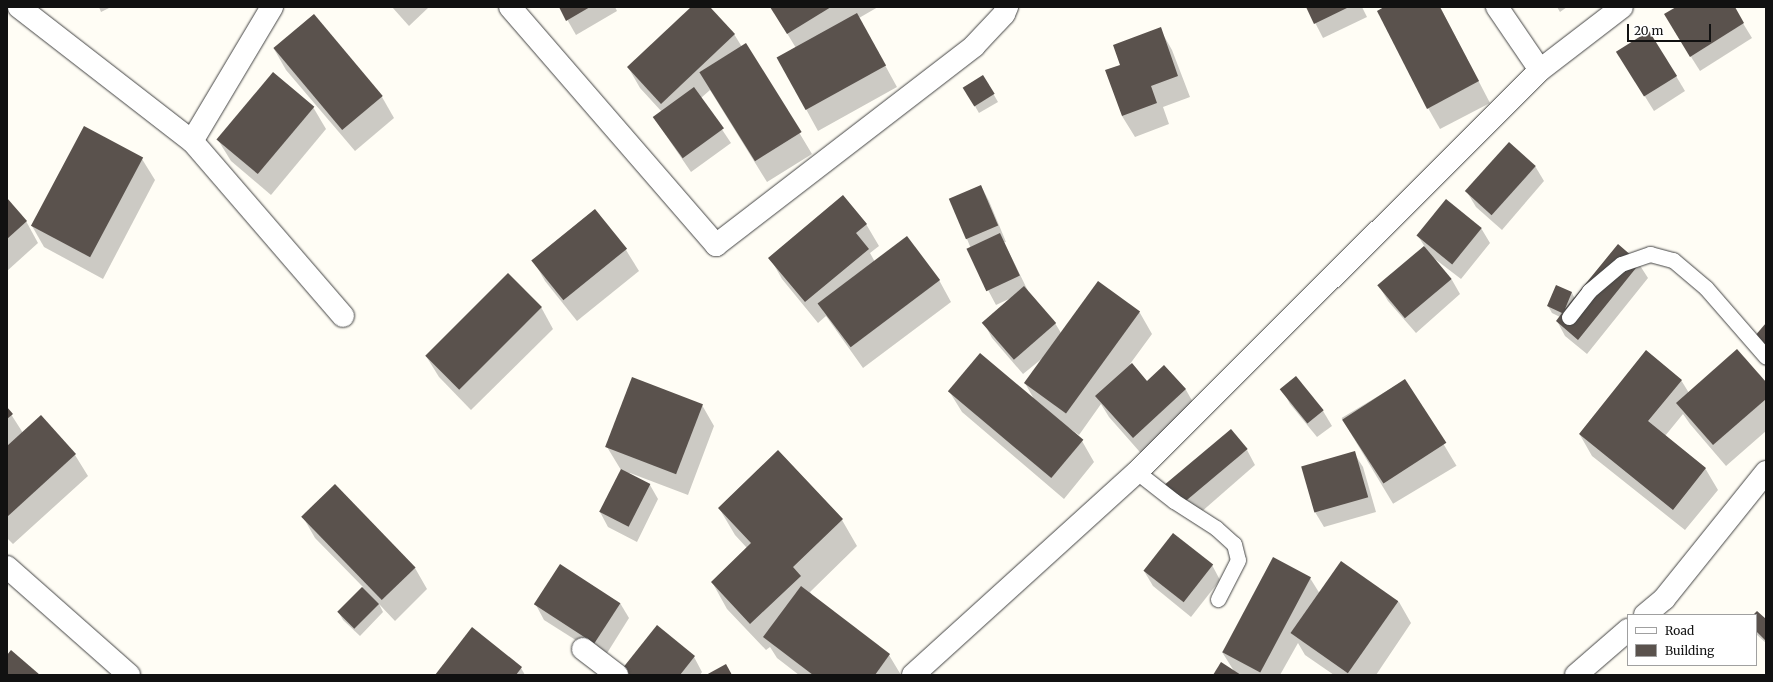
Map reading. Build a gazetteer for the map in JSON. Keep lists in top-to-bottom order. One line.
{"legend":["Road","Building"],"scale_bar":"20 m"}
